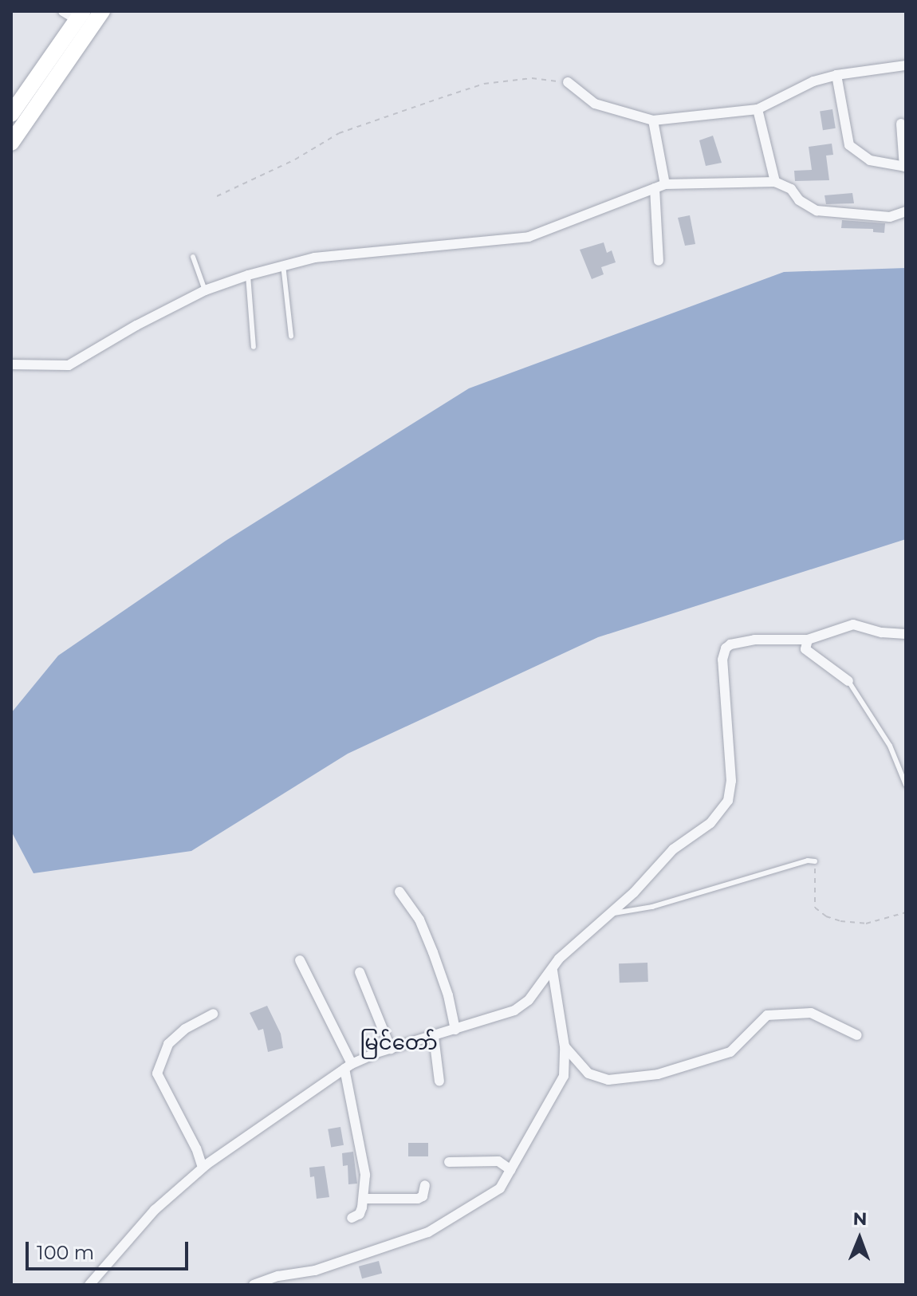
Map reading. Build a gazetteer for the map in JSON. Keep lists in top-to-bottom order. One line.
{"districts":["မြင်တော်"],"scale_bar":"100 m","north":"top"}
